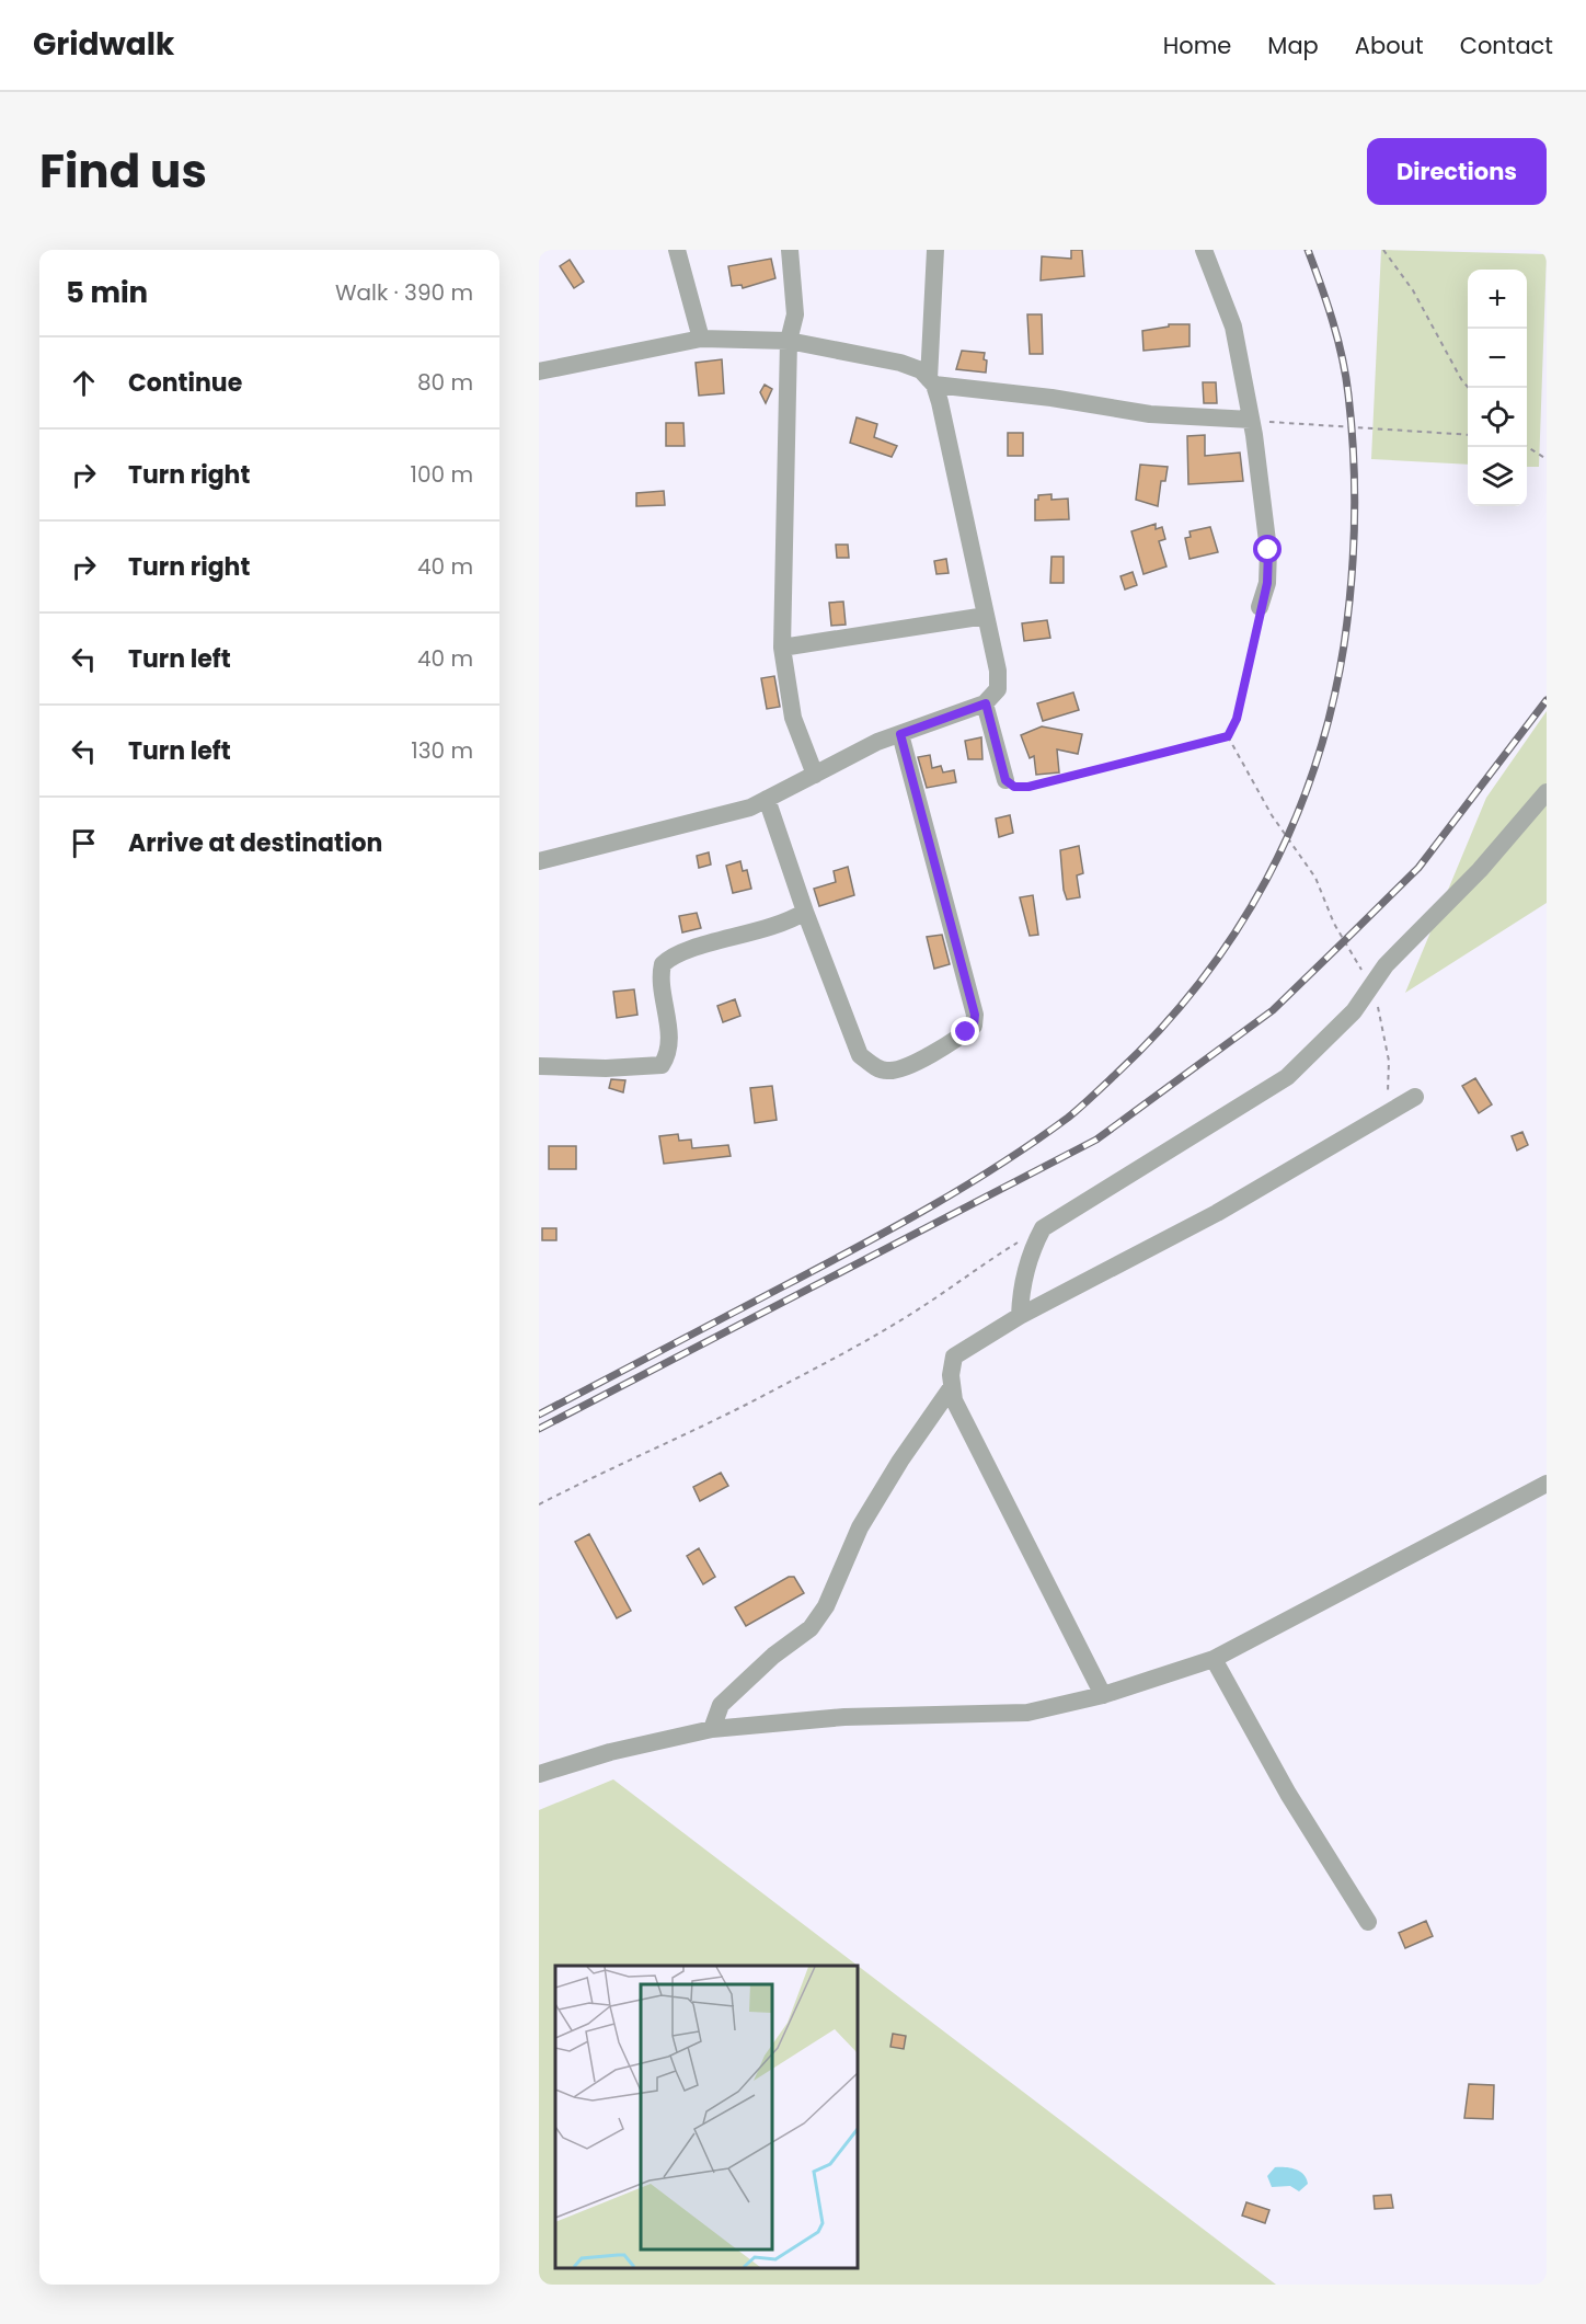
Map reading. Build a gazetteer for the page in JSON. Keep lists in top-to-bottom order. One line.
{"page":{"header":"Gridwalk","nav":["Home","Map","About","Contact"],"title":"Find us","buttons":"Directions","heading":["5 min","Walk · 390 m"],"map_buttons":["+","−"],"list":[["Continue","80 m"],["Turn right","100 m"],["Turn right","40 m"],["Turn left","40 m"],["Turn left","130 m"],"Arrive at destination"]}}
